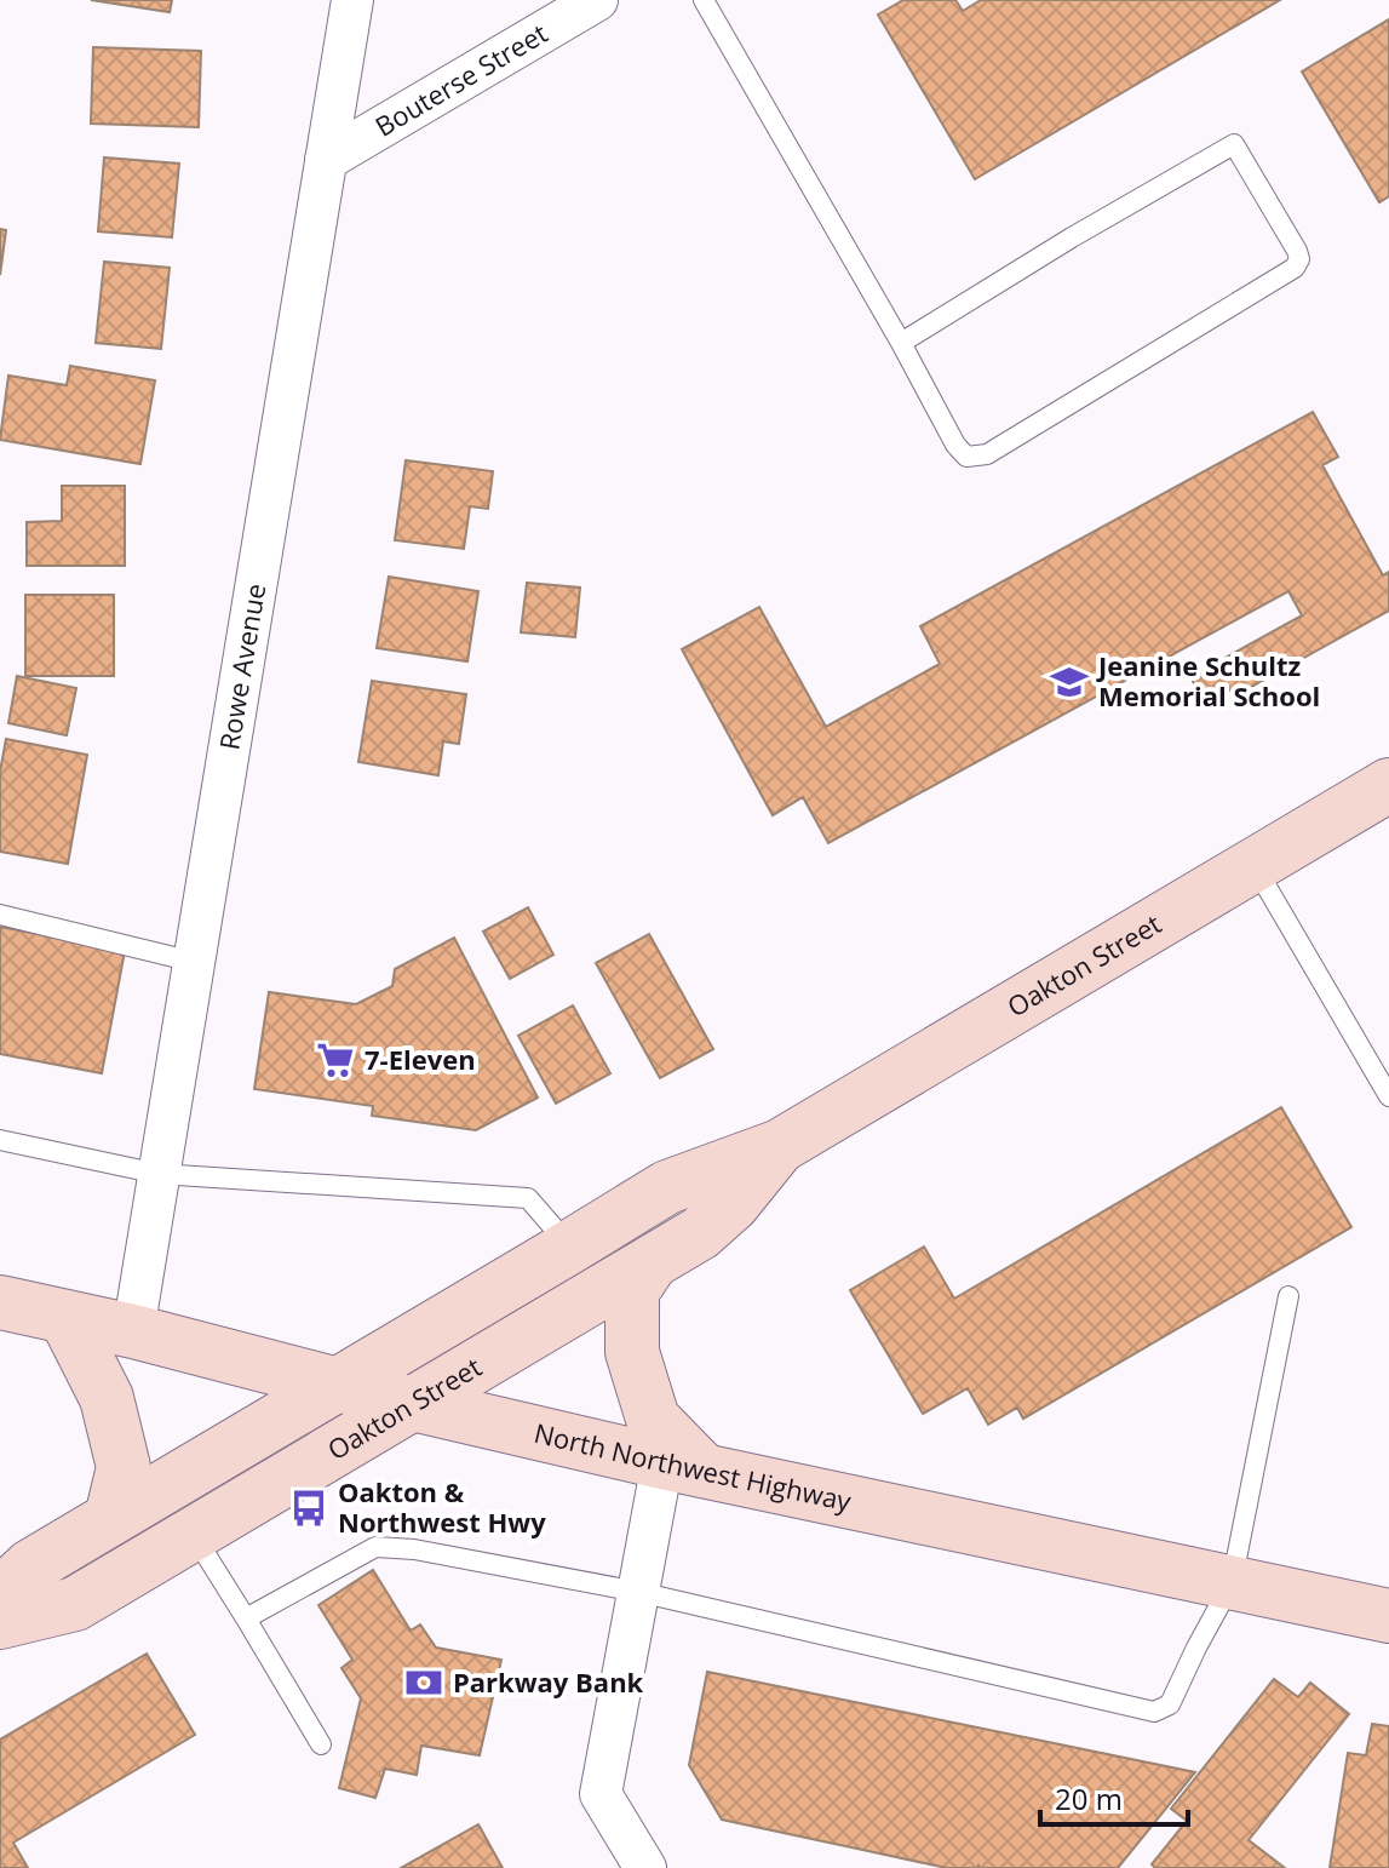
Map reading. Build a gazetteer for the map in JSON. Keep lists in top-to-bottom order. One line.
{"streets":{"main road":["Oakton Street","North Northwest Highway"],"street":["Bouterse Street","Rowe Avenue"]},"crossings":[["Bouterse Street","Rowe Avenue"],["Rowe Avenue","North Northwest Highway"],["Oakton Street","North Northwest Highway"]],"places":{"school or university":["Jeanine Schultz Memorial School"],"supermarket":["7-Eleven"],"bus stop":["Oakton & Northwest Hwy"],"bank":["Parkway Bank"]},"scale_bar":"20 m"}
